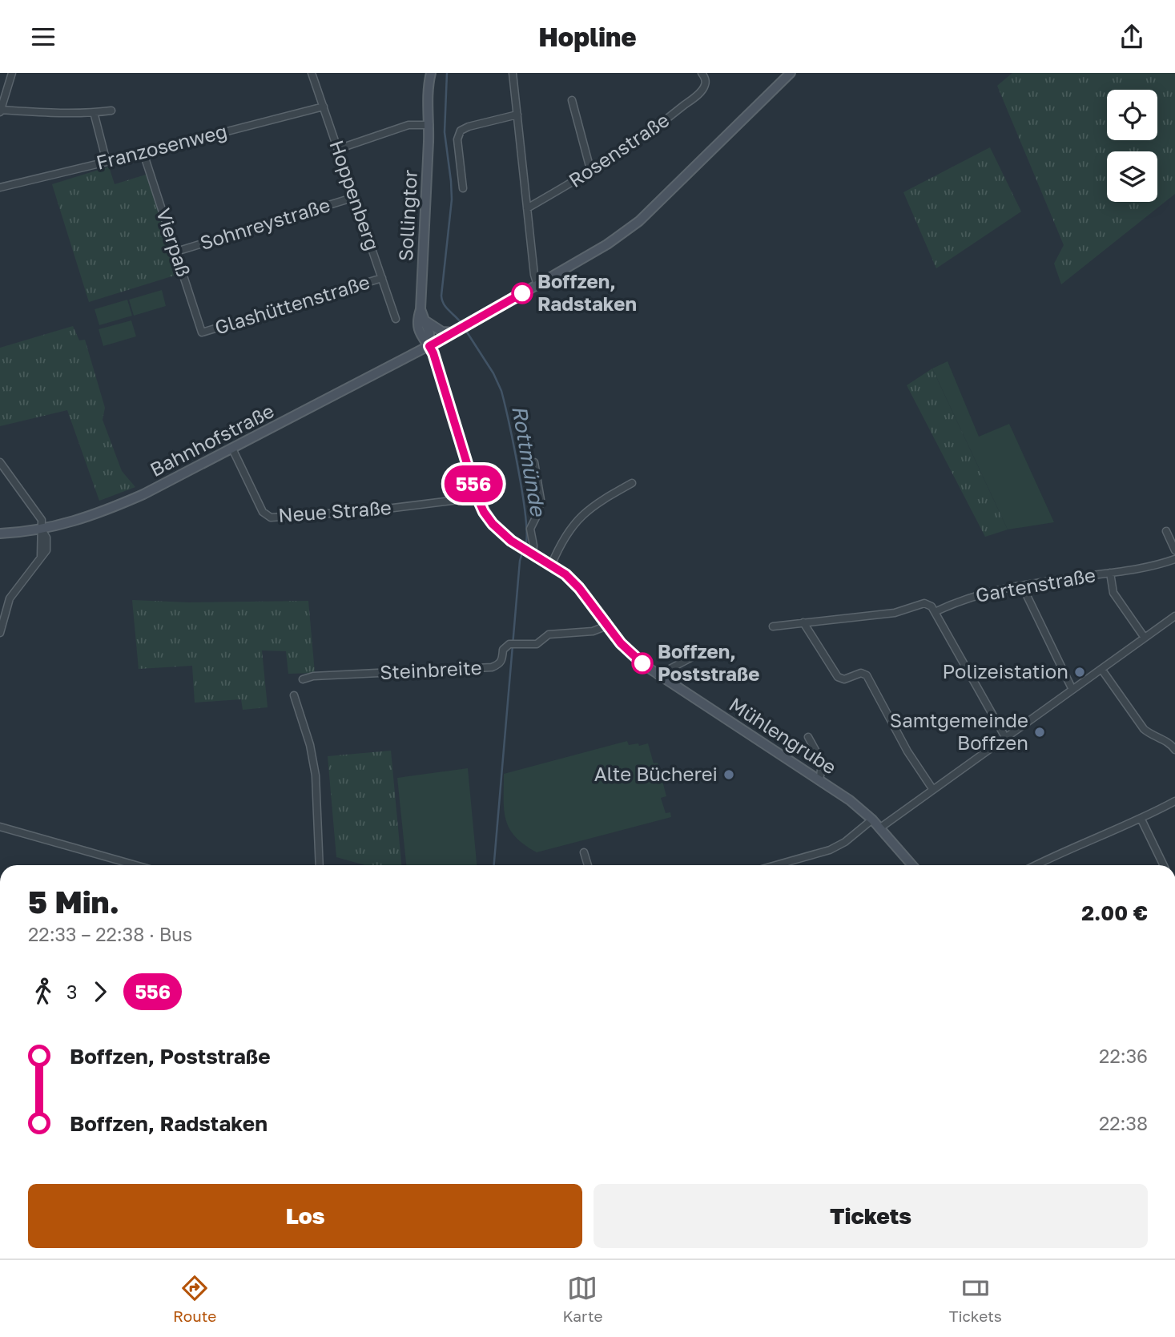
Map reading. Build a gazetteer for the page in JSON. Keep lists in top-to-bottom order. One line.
{"streets":{"main road":["Sollingtor","Bahnhofstraße","Mühlengrube"],"street":["Franzosenweg","Rosenstraße","Hoppenberg","Sohnreystraße","Vierpaß","Glashüttenstraße","Neue Straße","Gartenstraße","Steinbreite"]},"crossings":[["Franzosenweg","Hoppenberg"],["Franzosenweg","Vierpaß"],["Hoppenberg","Sohnreystraße"],["Hoppenberg","Glashüttenstraße"],["Sollingtor","Bahnhofstraße"],["Sollingtor","Mühlengrube"],["Sohnreystraße","Vierpaß"],["Vierpaß","Glashüttenstraße"],["Bahnhofstraße","Neue Straße"],["Bahnhofstraße","Mühlengrube"],["Neue Straße","Mühlengrube"],["Steinbreite","Mühlengrube"]],"water":["Rottmünde"],"places":["Boffzen, Radstaken","Boffzen, Poststraße","Polizeistation","Samtgemeinde Boffzen","Alte Bücherei"],"lines":["bus line 556"],"page":{"header":"Hopline","on_map":"556","heading":["5 Min.","22:33 – 22:38 · Bus","2.00 €"],"legs":["3","556"],"list":[{"name":"Boffzen, Poststraße","value":"22:36"},{"name":"Boffzen, Radstaken","value":"22:38"}],"buttons":["Los","Tickets"],"tabs":["Route","Karte","Tickets"]}}
